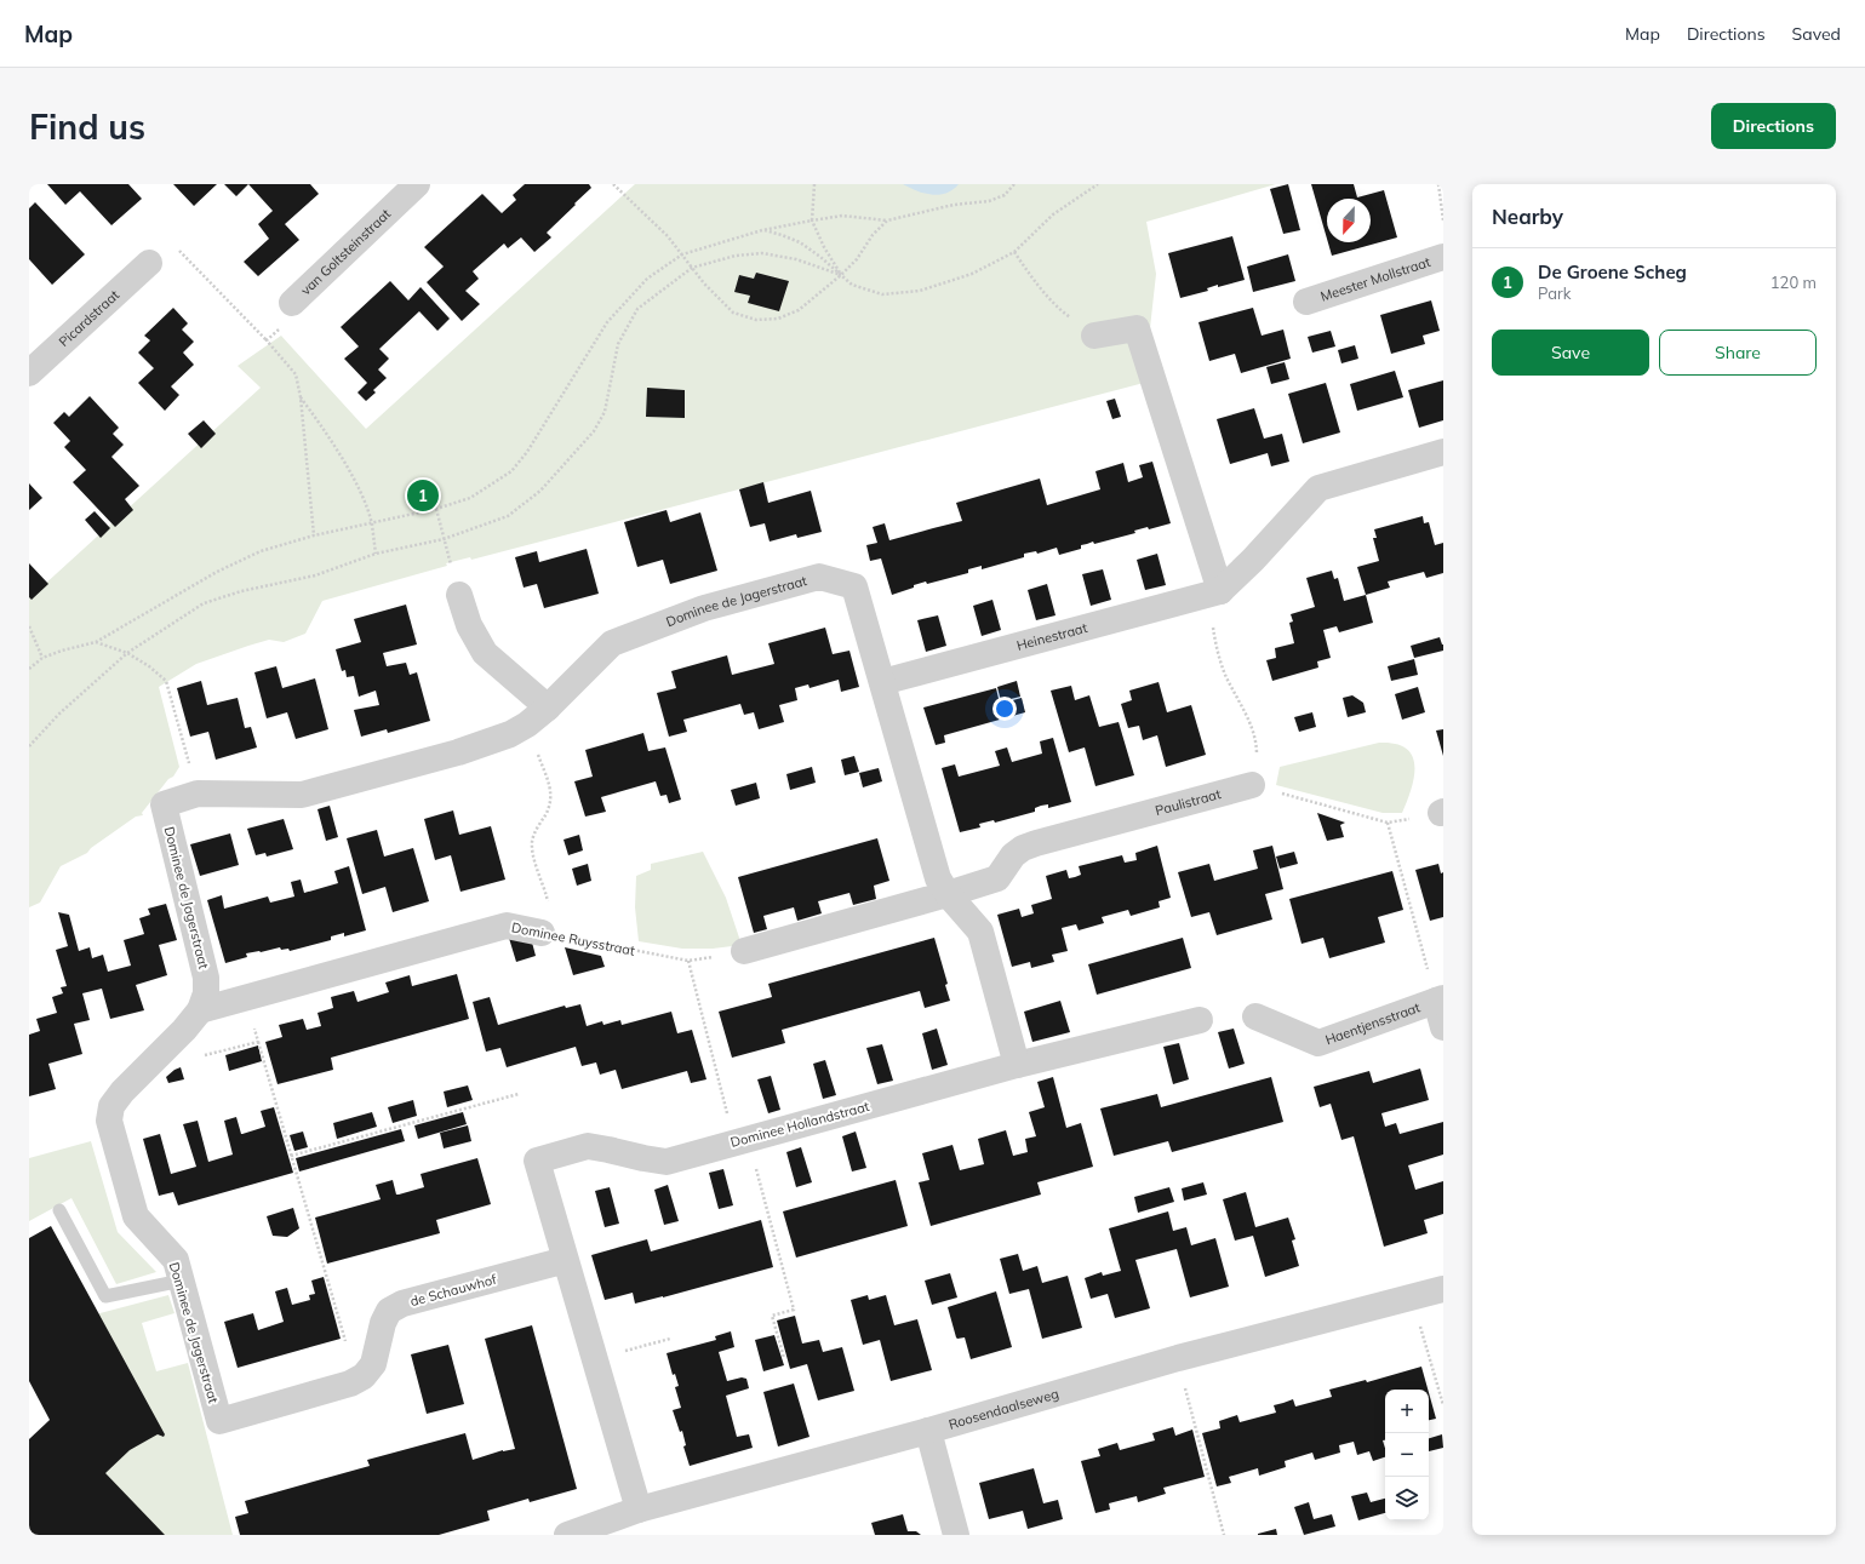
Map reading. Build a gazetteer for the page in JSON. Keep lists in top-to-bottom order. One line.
{"streets":{"street":["van Goltsteinstraat","Meester Mollstraat","Picardstraat","Dominee de Jagerstraat","Heinestraat","Paulistraat","Dominee Ruysstraat","Haentjensstraat","Dominee Hollandstraat","de Schauwhof","Roosendaalseweg"]},"crossings":[["Dominee de Jagerstraat","Heinestraat"],["Dominee de Jagerstraat","Dominee Ruysstraat"],["Dominee de Jagerstraat","de Schauwhof"],["Dominee Hollandstraat","de Schauwhof"],["Dominee Hollandstraat","Roosendaalseweg"]],"north":"bottom","page":{"header":"Map","nav":["Map","Directions","Saved"],"buttons":["Directions",["Save","Share"]],"title":"Find us","heading":"Nearby","list":[{"mark":"1","name":"De Groene Scheg","note":"Park","value":"120 m"}],"pins":"1","map_buttons":["+","−"]}}
